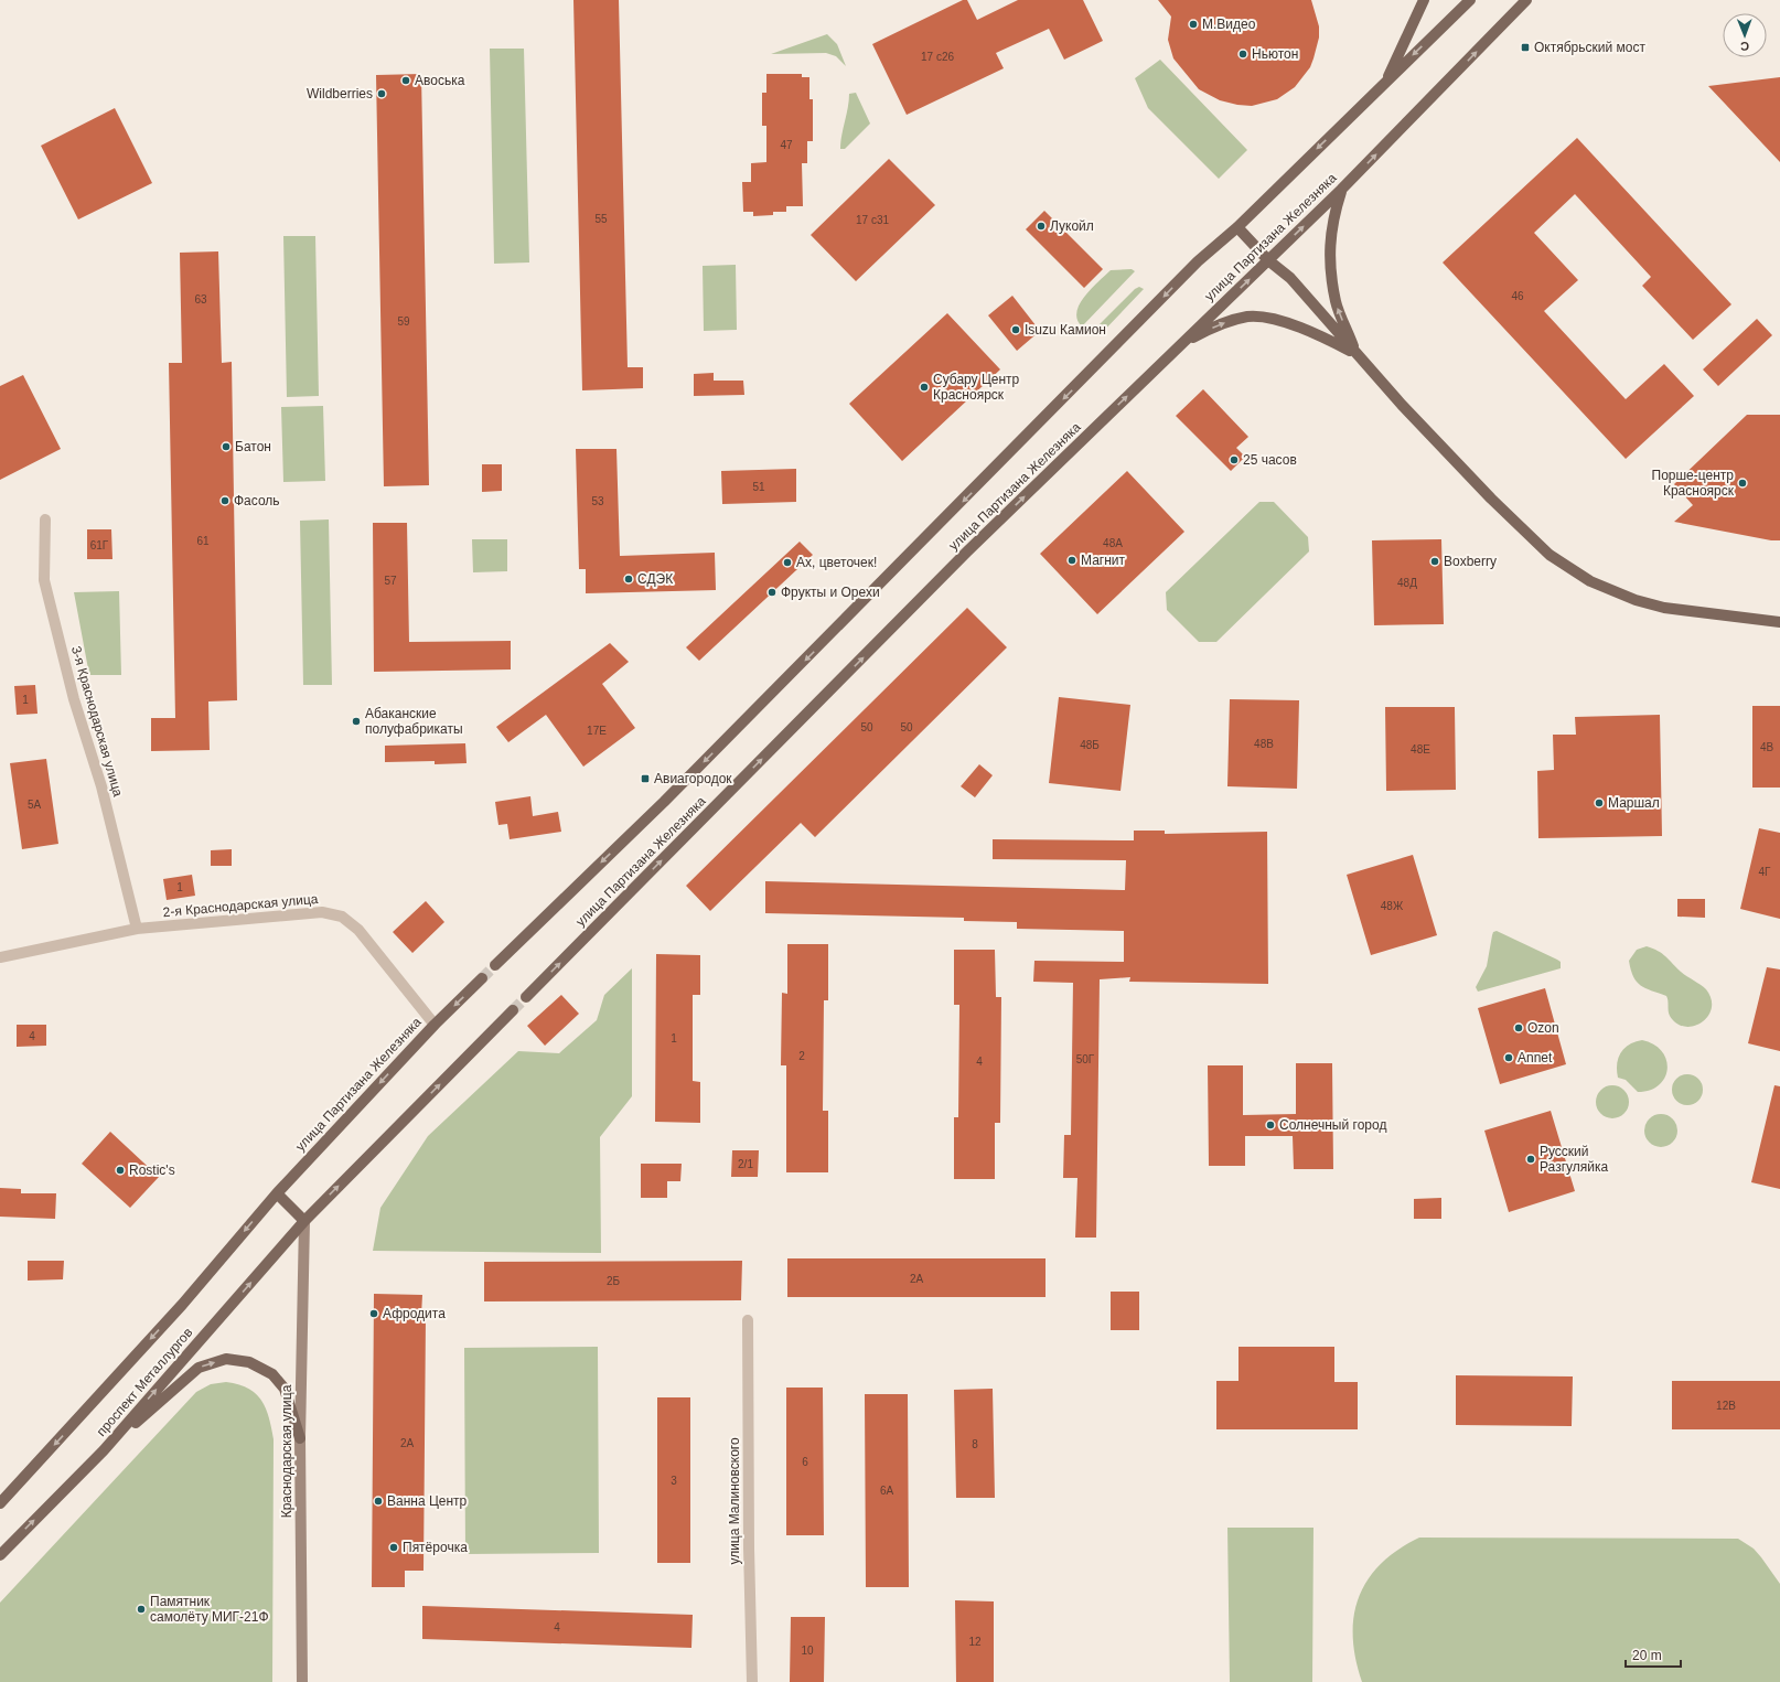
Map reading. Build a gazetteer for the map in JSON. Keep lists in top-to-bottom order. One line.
{"streets":{"main road":["улица Партизана Железняка","проспект Металлургов","Краснодарская улица"],"street":["3-я Краснодарская улица","2-я Краснодарская улица","улица Малиновского"]},"crossings":[["улица Партизана Железняка","2-я Краснодарская улица"],["улица Партизана Железняка","проспект Металлургов"],["3-я Краснодарская улица","2-я Краснодарская улица"],["проспект Металлургов","Краснодарская улица"]],"places":{"other":["М.Видео","Ньютон","Авоська","Wildberries","Лукойл","Isuzu Камион","Субару Центр Красноярск","Батон","25 часов","Порше-центр Красноярск","Фасоль","Магнит","Boxberry","Ах, цветочек!","СДЭК","Фрукты и Орехи","Абаканские полуфабрикаты","Маршал","Ozon","Annet","Солнечный город","Русский Разгуляйка","Rostic's","Афродита","Ванна Центр","Пятёрочка","Памятник самолёту МИГ-21Ф"],"transit":["Октябрьский мост","Авиагородок"]},"house_numbers":["17 с26","47","55","17 с31","46","63","59","51","53","61","48А","61Г","57","48Д","1","50","50","17Е","48В","48Б","4В","48Е","5А","4Г","1","48Ж","4","1","2","50Г","4","2/1","2А","2Б","12В","2А","8","6","3","6А","4","12","10"],"scale_bar":"20 m","north":"bottom"}
